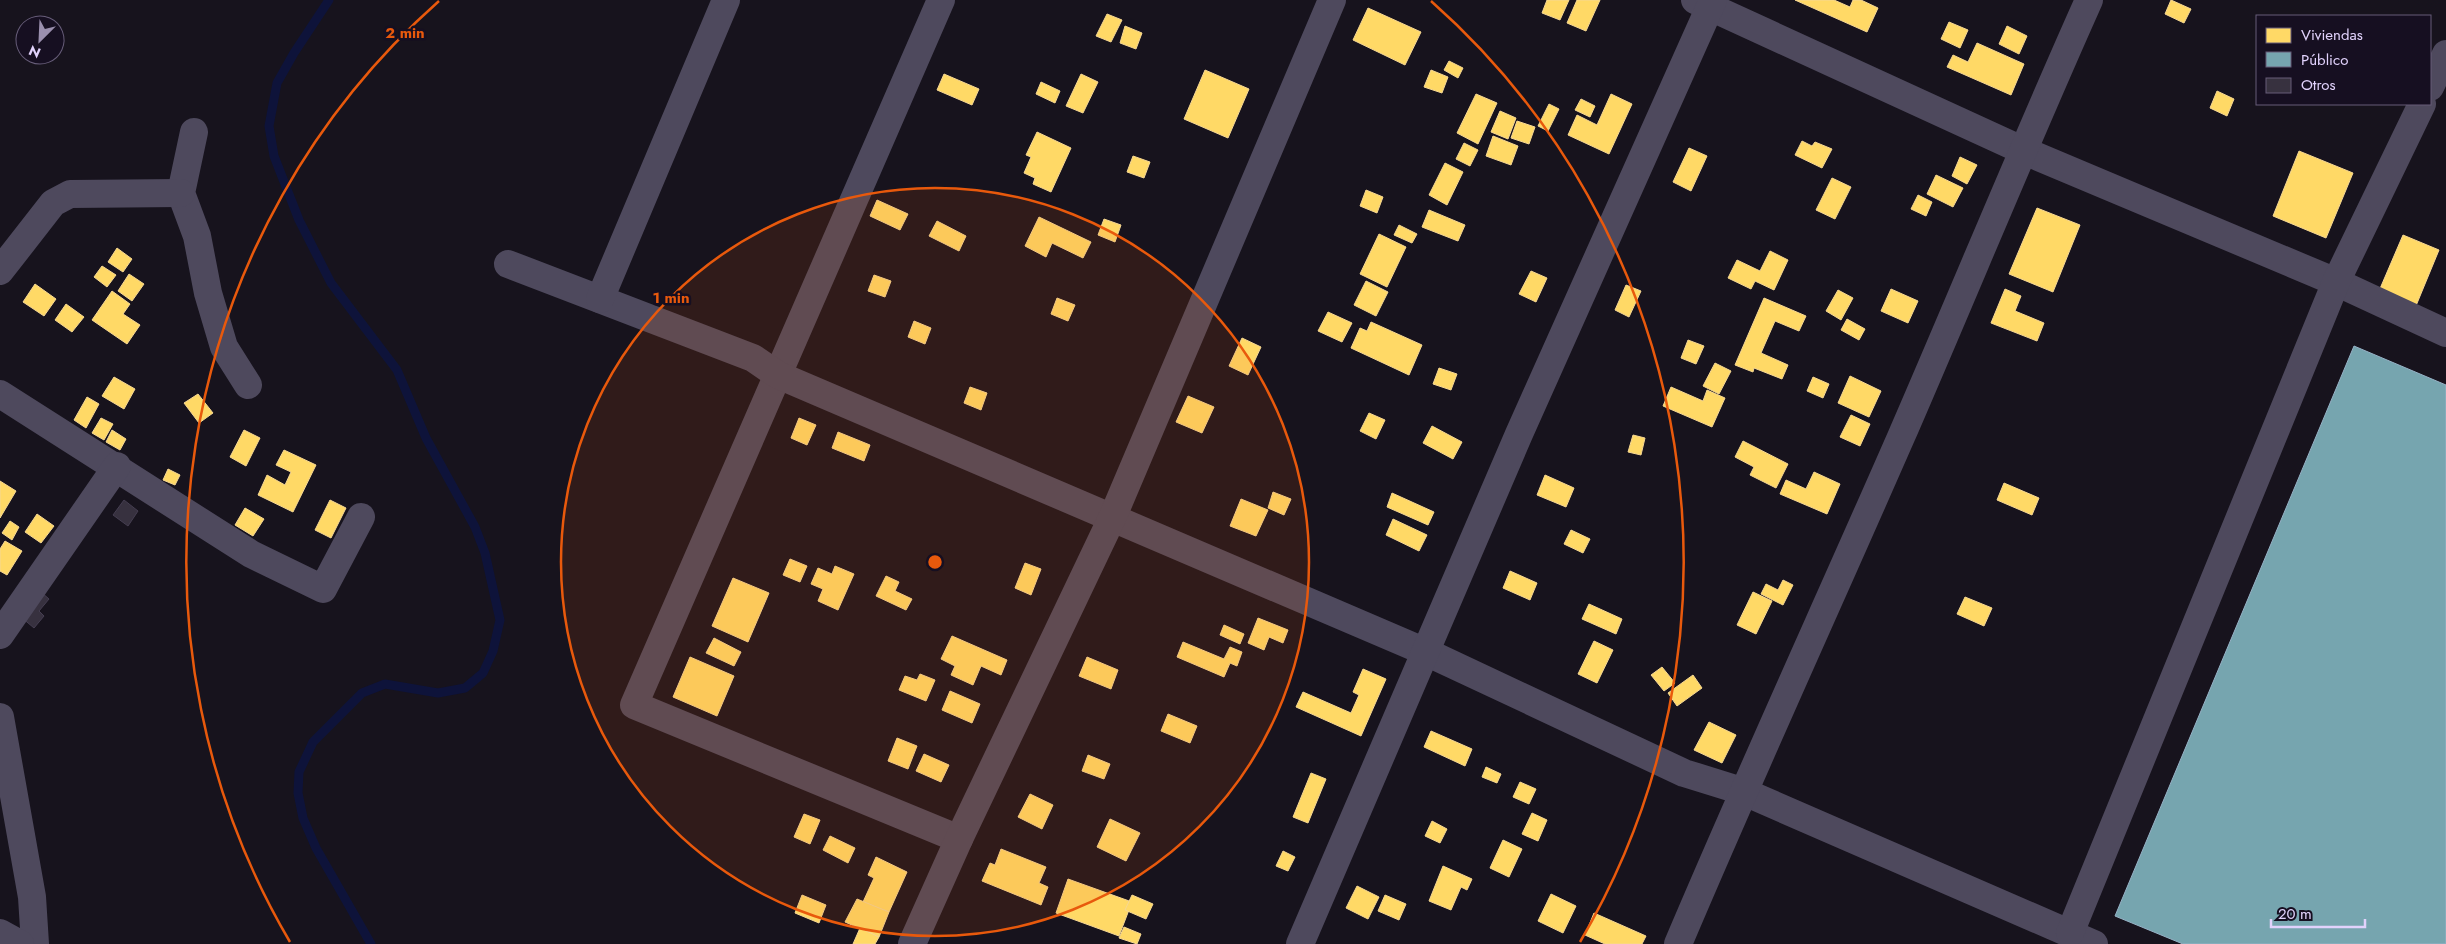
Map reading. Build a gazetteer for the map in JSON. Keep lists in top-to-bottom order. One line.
{"legend":["Viviendas","Público","Otros"],"scale_bar":"20 m","north":"bottom left","rings":["2 min","1 min"]}
